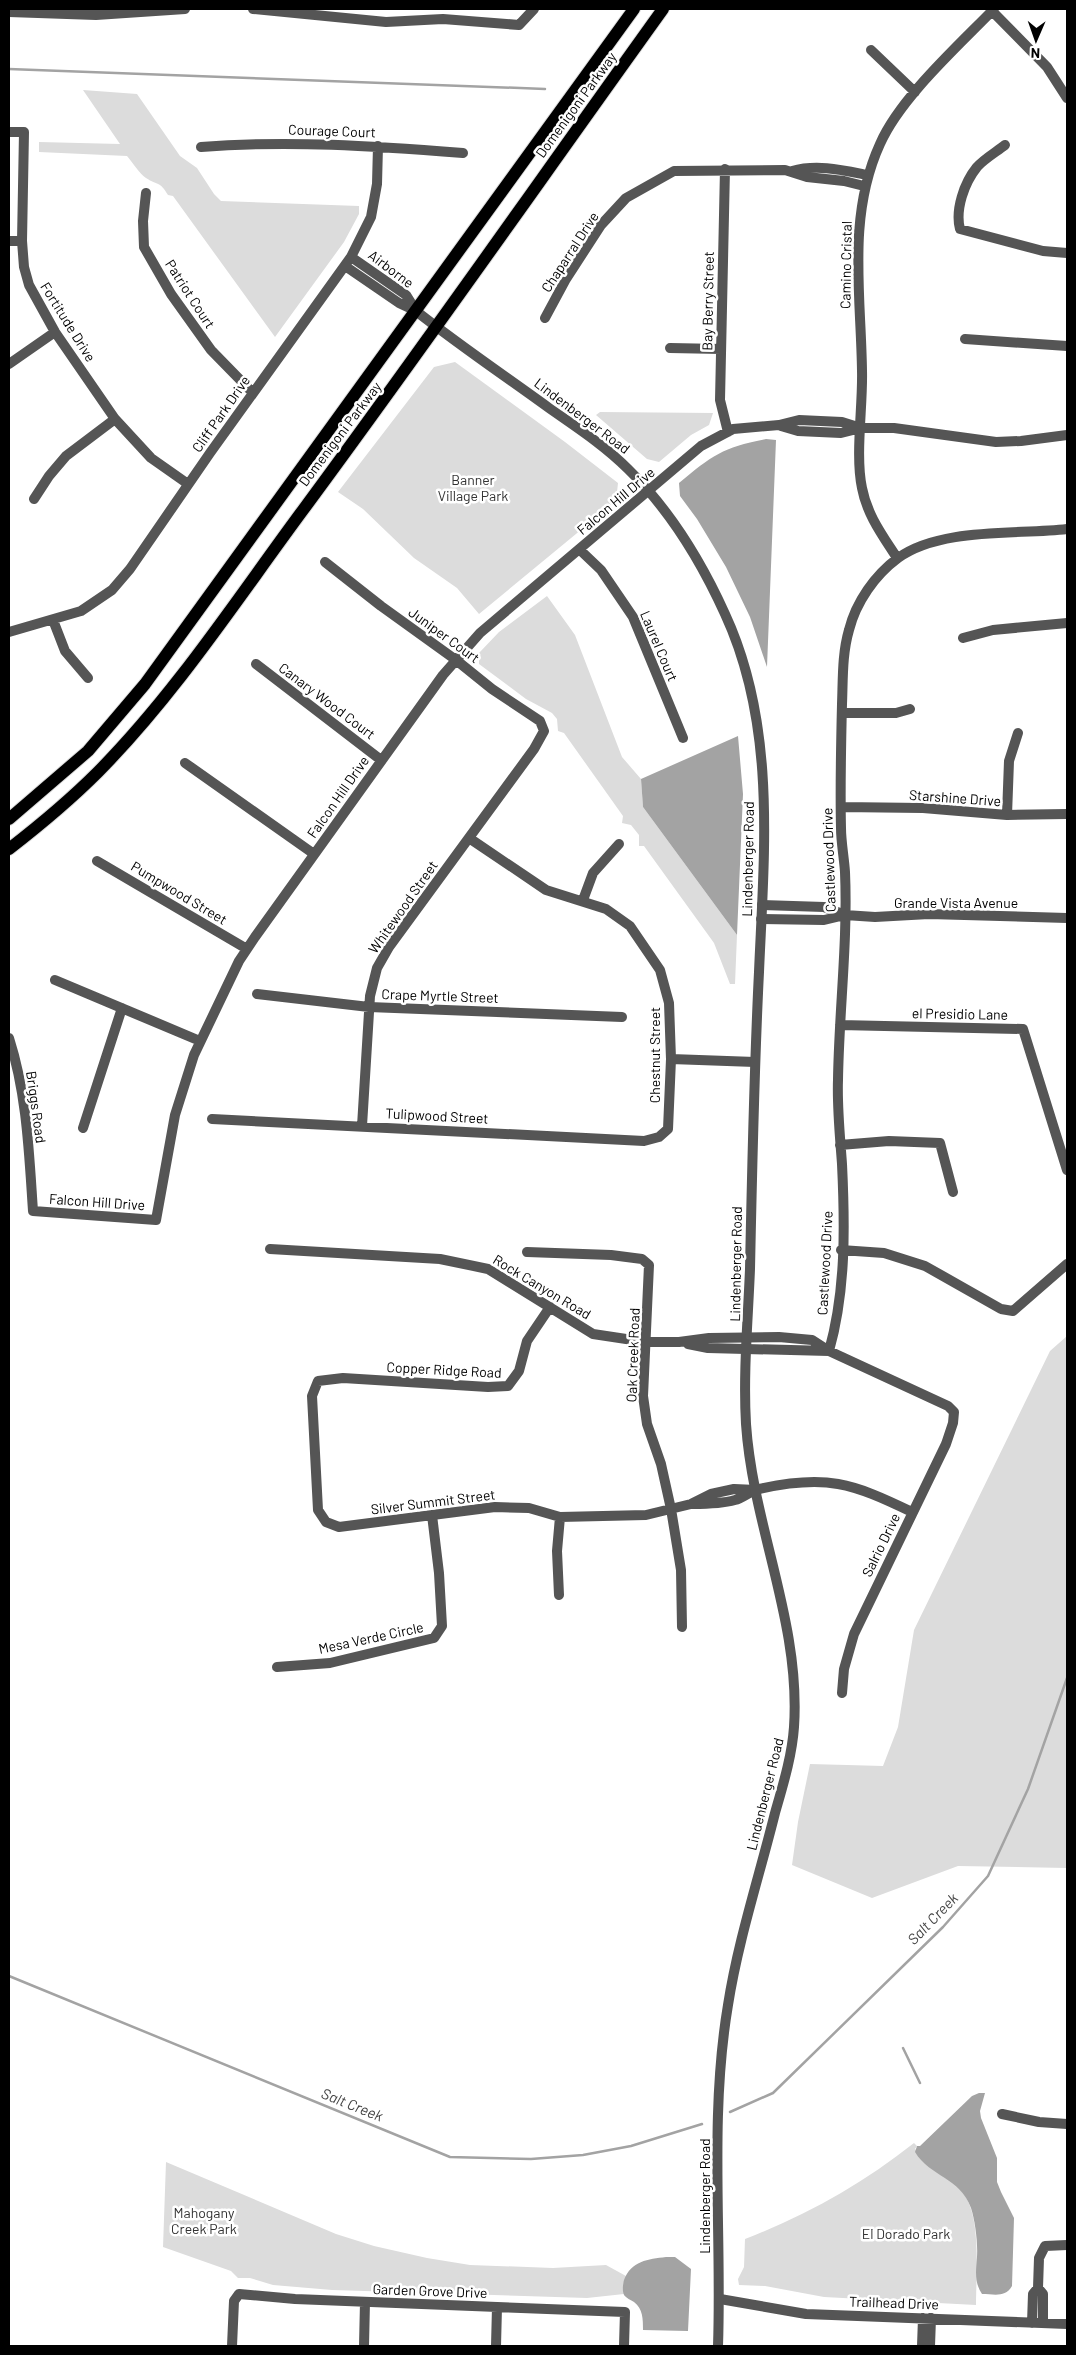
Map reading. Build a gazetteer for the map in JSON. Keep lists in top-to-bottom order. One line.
{"streets":{"main road":["Domenigoni Parkway"],"street":["Courage Court","Chaparral Drive","Camino Cristal","Airborne","Patriot Court","Bay Berry Street","Fortitude Drive","Cliff Park Drive","Lindenberger Road","Falcon Hill Drive","Juniper Court","Laurel Court","Canary Wood Court","Starshine Drive","Castlewood Drive","Pumpwood Street","Grande Vista Avenue","Whitewood Street","Crape Myrtle Street","el Presidio Lane","Chestnut Street","Briggs Road","Tulipwood Street","Rock Canyon Road","Oak Creek Road","Copper Ridge Road","Silver Summit Street","Salrio Drive","Mesa Verde Circle","Garden Grove Drive","Trailhead Drive"]},"crossings":[["Domenigoni Parkway","Airborne"],["Domenigoni Parkway","Lindenberger Road"],["Courage Court","Cliff Park Drive"],["Chaparral Drive","Camino Cristal"],["Chaparral Drive","Bay Berry Street"],["Camino Cristal","Falcon Hill Drive"],["Camino Cristal","Castlewood Drive"],["Airborne","Cliff Park Drive"],["Airborne","Lindenberger Road"],["Patriot Court","Cliff Park Drive"],["Bay Berry Street","Falcon Hill Drive"],["Fortitude Drive","Cliff Park Drive"],["Lindenberger Road","Falcon Hill Drive"],["Lindenberger Road","Grande Vista Avenue"],["Lindenberger Road","Rock Canyon Road"],["Lindenberger Road","Silver Summit Street"],["Lindenberger Road","Trailhead Drive"],["Falcon Hill Drive","Juniper Court"],["Falcon Hill Drive","Laurel Court"],["Falcon Hill Drive","Canary Wood Court"],["Falcon Hill Drive","Pumpwood Street"],["Falcon Hill Drive","Briggs Road"],["Juniper Court","Whitewood Street"],["Starshine Drive","Castlewood Drive"],["Castlewood Drive","Grande Vista Avenue"],["Castlewood Drive","el Presidio Lane"],["Castlewood Drive","Rock Canyon Road"],["Whitewood Street","Crape Myrtle Street"],["Whitewood Street","Chestnut Street"],["Whitewood Street","Tulipwood Street"],["Chestnut Street","Tulipwood Street"],["Rock Canyon Road","Oak Creek Road"],["Rock Canyon Road","Copper Ridge Road"],["Rock Canyon Road","Salrio Drive"],["Oak Creek Road","Silver Summit Street"],["Copper Ridge Road","Silver Summit Street"],["Silver Summit Street","Salrio Drive"],["Silver Summit Street","Mesa Verde Circle"]],"water":["Salt Creek"],"parks":["Banner Village Park","Mahogany Creek Park","El Dorado Park"],"north":"bottom"}
